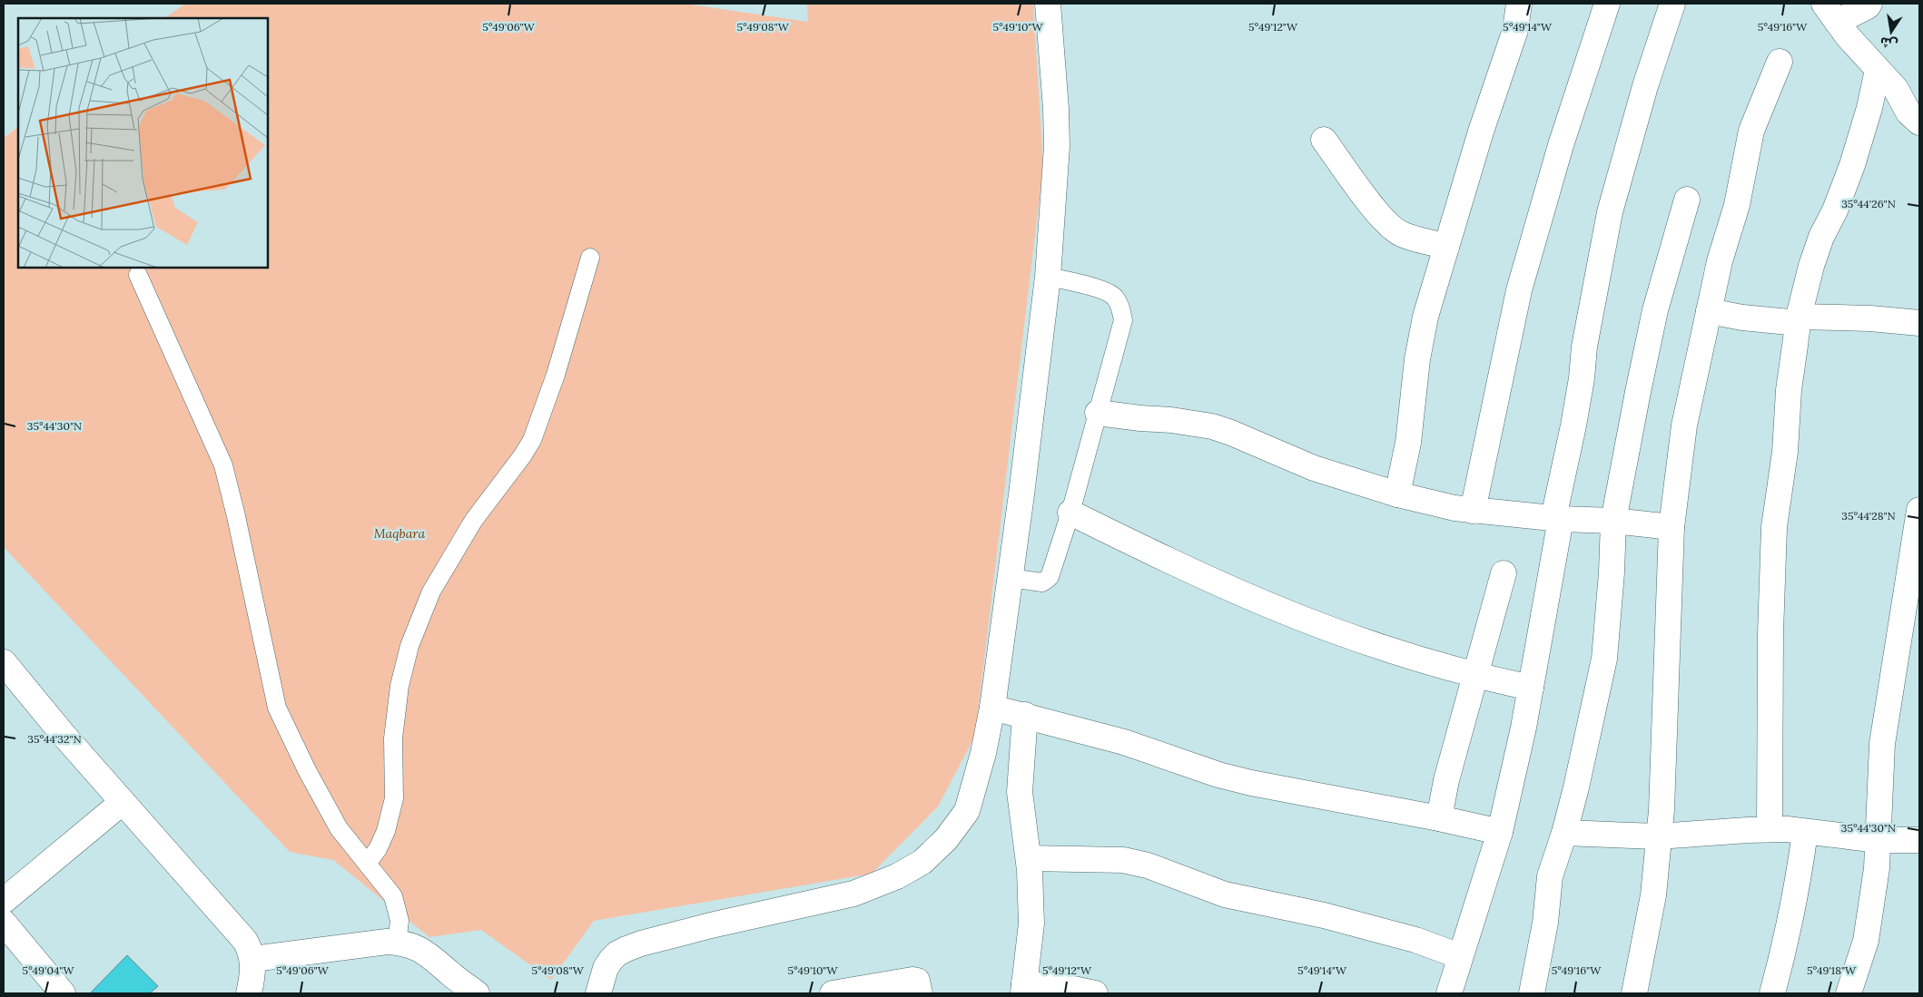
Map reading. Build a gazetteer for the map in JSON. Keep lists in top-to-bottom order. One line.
{"parks":["Maqbara"],"north":"bottom","coordinates":["5°49'06\"W","5°49'08\"W","5°49'10\"W","5°49'12\"W","5°49'14\"W","5°49'16\"W","35°44'26\"N","35°44'30\"N","35°44'28\"N","35°44'32\"N","5°49'04\"W","5°49'18\"W"]}
